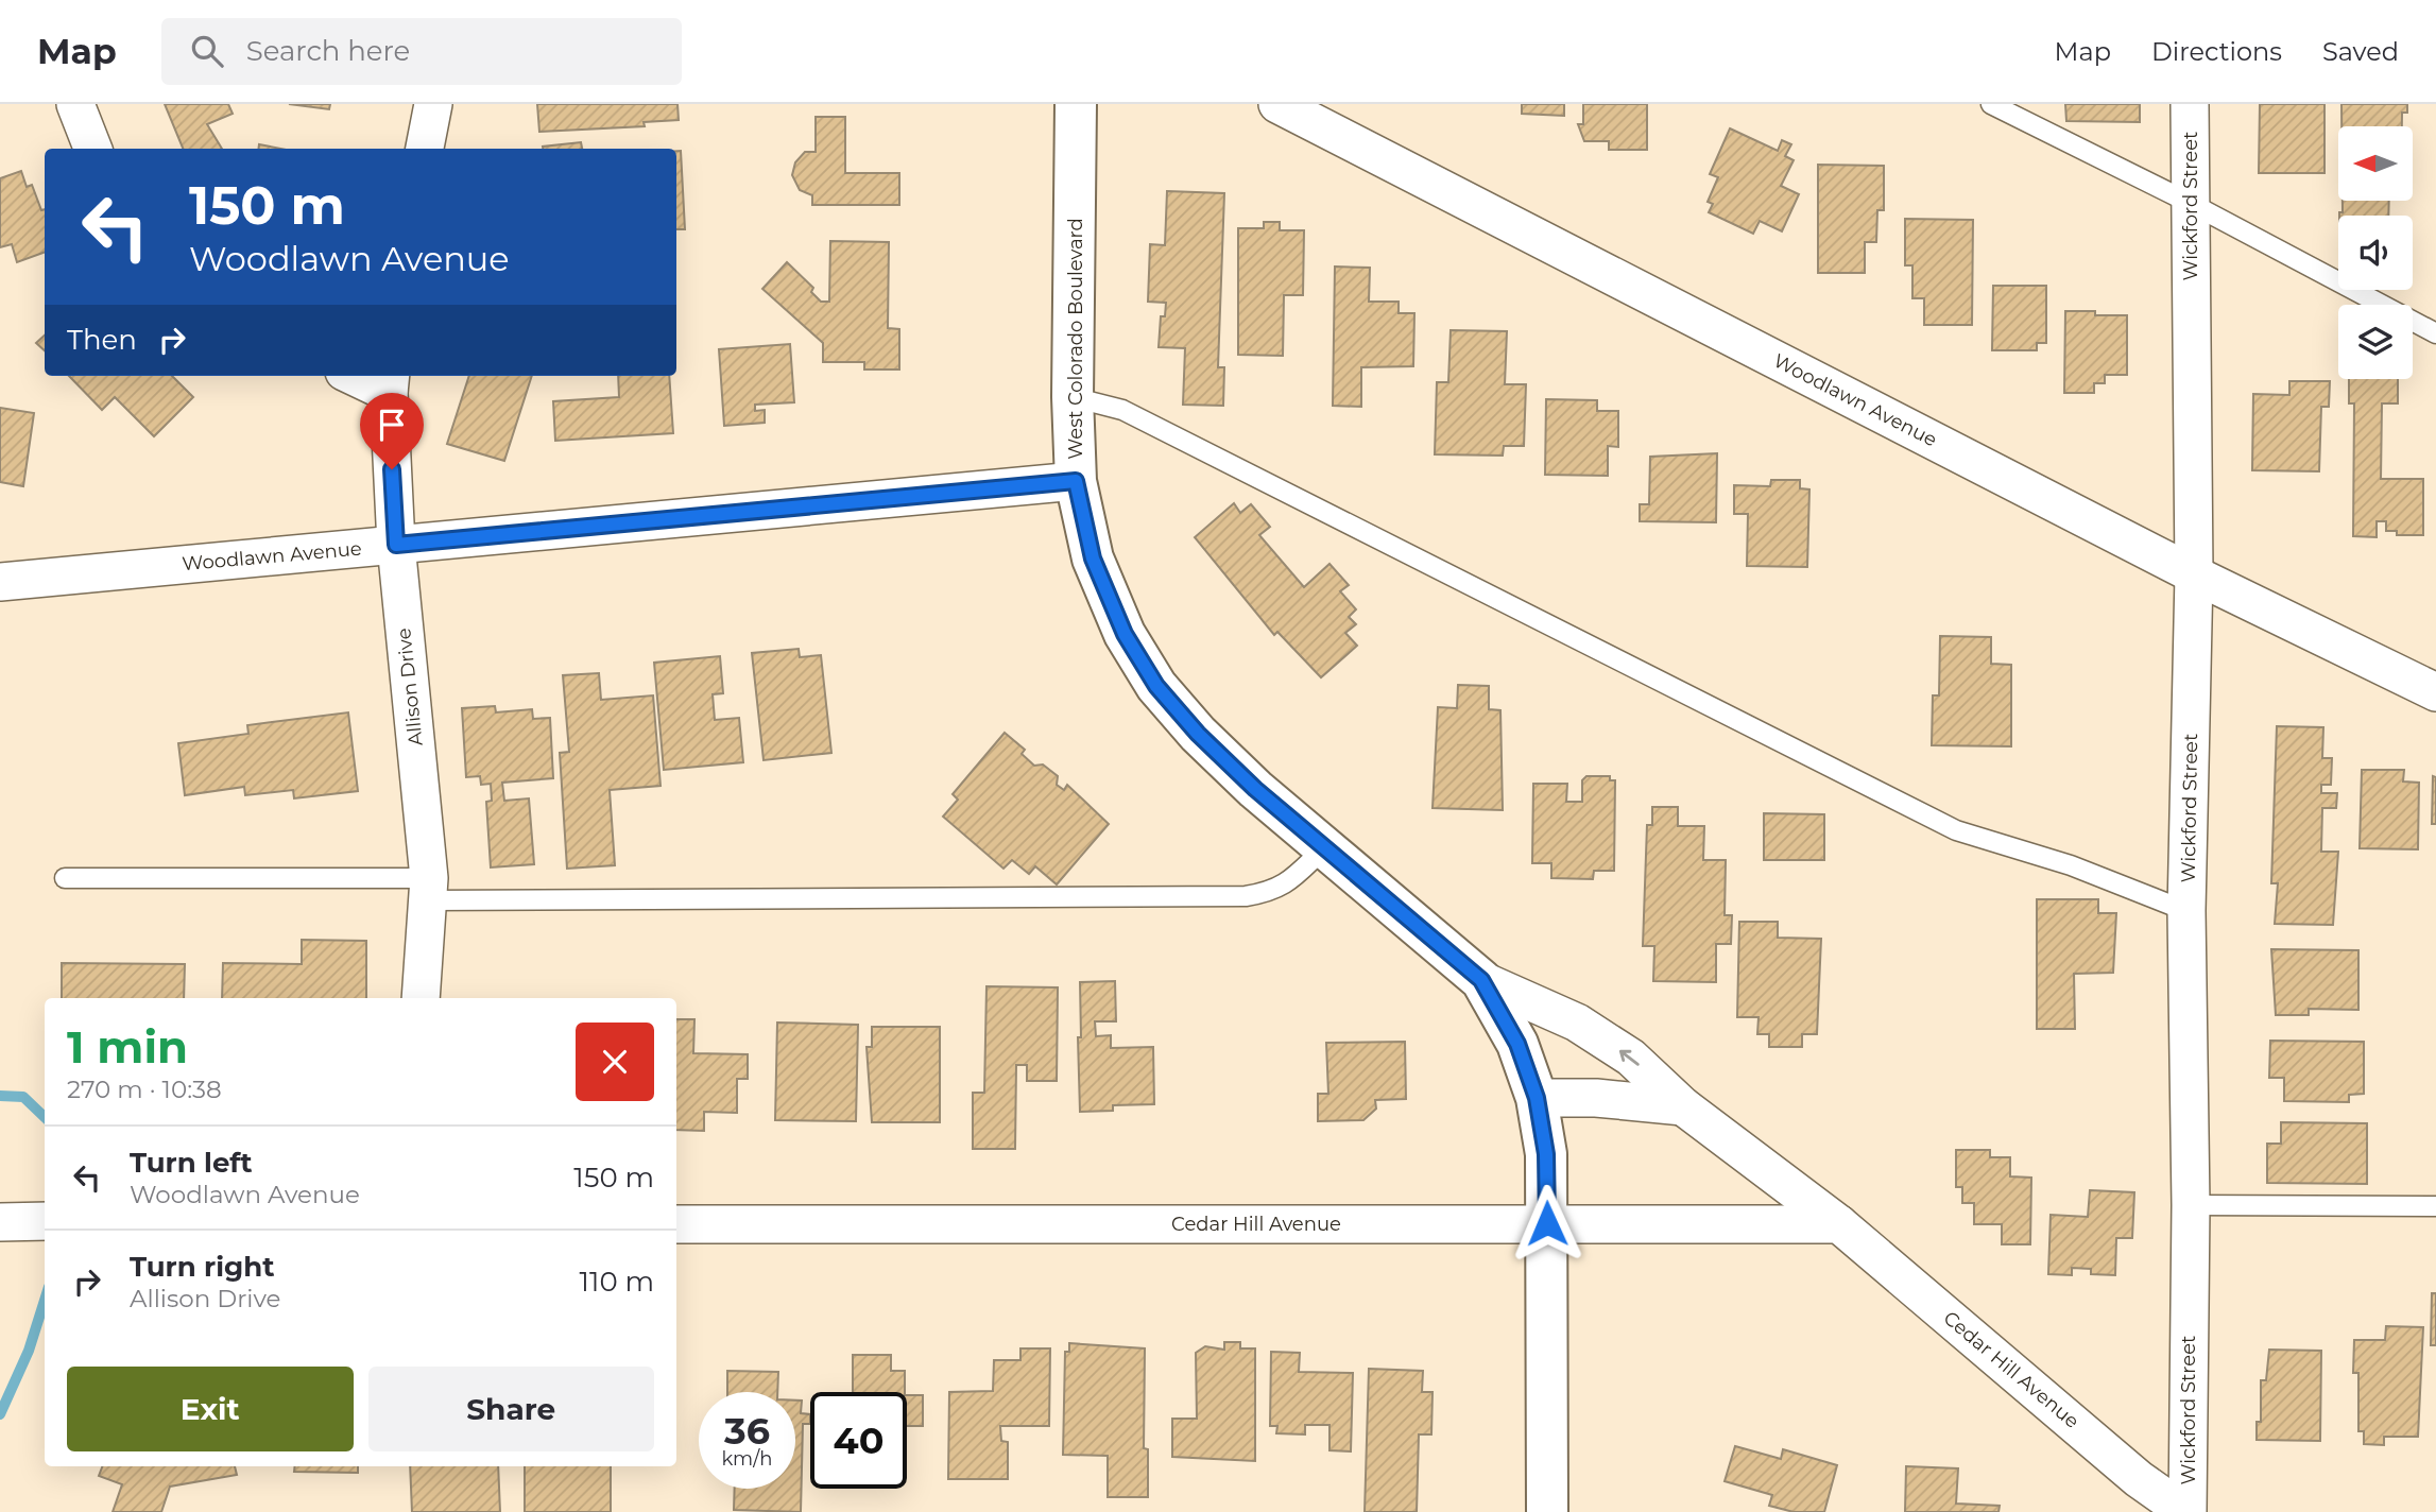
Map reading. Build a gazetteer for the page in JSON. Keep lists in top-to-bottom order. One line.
{"streets":{"street":["Wickford Street","West Colorado Boulevard","Woodlawn Avenue","Allison Drive","Cedar Hill Avenue"]},"crossings":[["Wickford Street","Woodlawn Avenue"],["Wickford Street","Cedar Hill Avenue"],["West Colorado Boulevard","Woodlawn Avenue"],["West Colorado Boulevard","Cedar Hill Avenue"],["Woodlawn Avenue","Allison Drive"]],"north":"left","page":{"header":"Map","search":"Search here","nav":["Map","Directions","Saved"],"turn":["150 m","Woodlawn Avenue"],"then":"Then","heading":["1 min","270 m · 10:38"],"list":[{"name":"Turn left","note":"Woodlawn Avenue","value":"150 m"},{"name":"Turn right","note":"Allison Drive","value":"110 m"}],"buttons":["Exit","Share"],"speed":"36 km/h","limit":"40"}}
